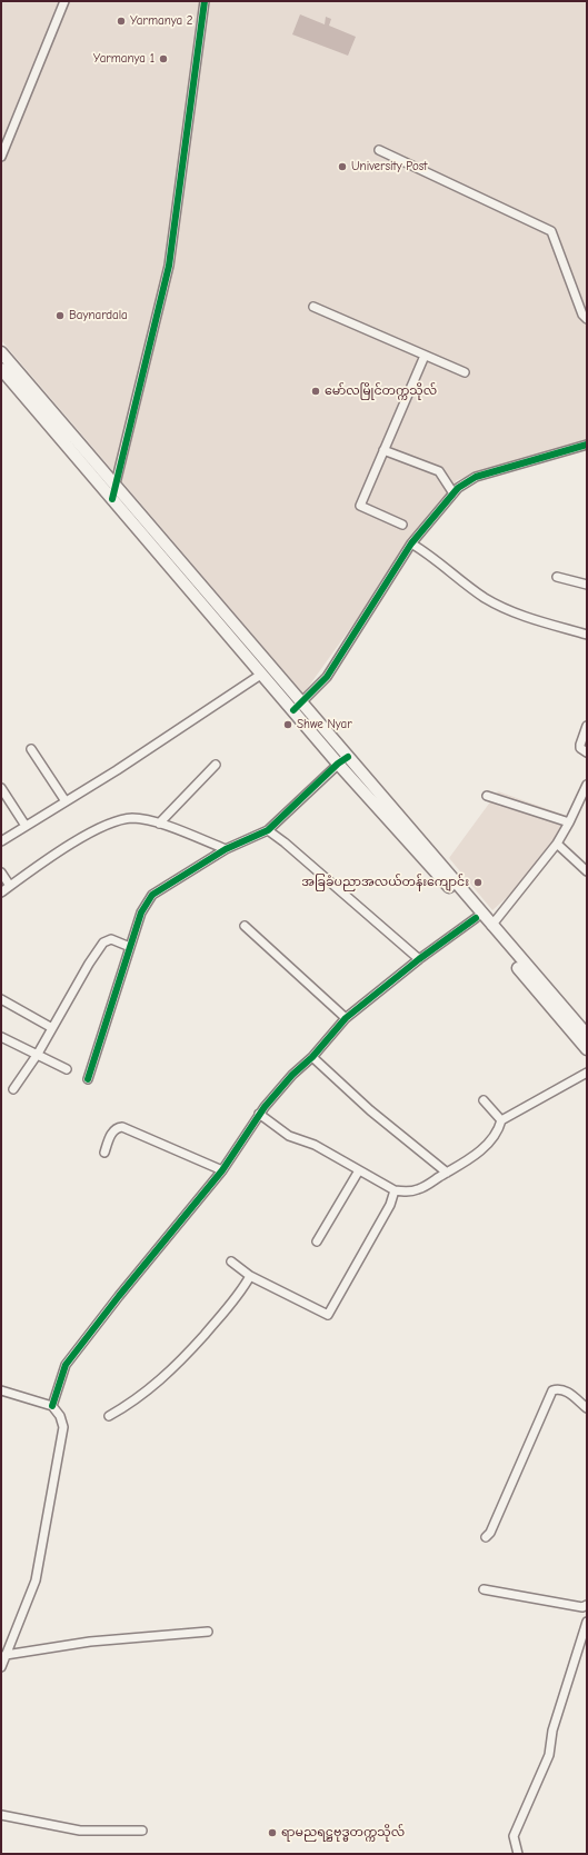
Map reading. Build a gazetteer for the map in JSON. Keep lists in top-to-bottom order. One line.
{"places":["Yarmanya 2","Yarmanya 1","University Post","Baynardala","မော်လမြိုင်တက္ကသိုလ်","Shwe Nyar","အခြခံပညာအလယ်တန်းကျောင်း","ရာမညရဋ္ဌဗုဒ္ဓတက္ကသိုလ်"]}
